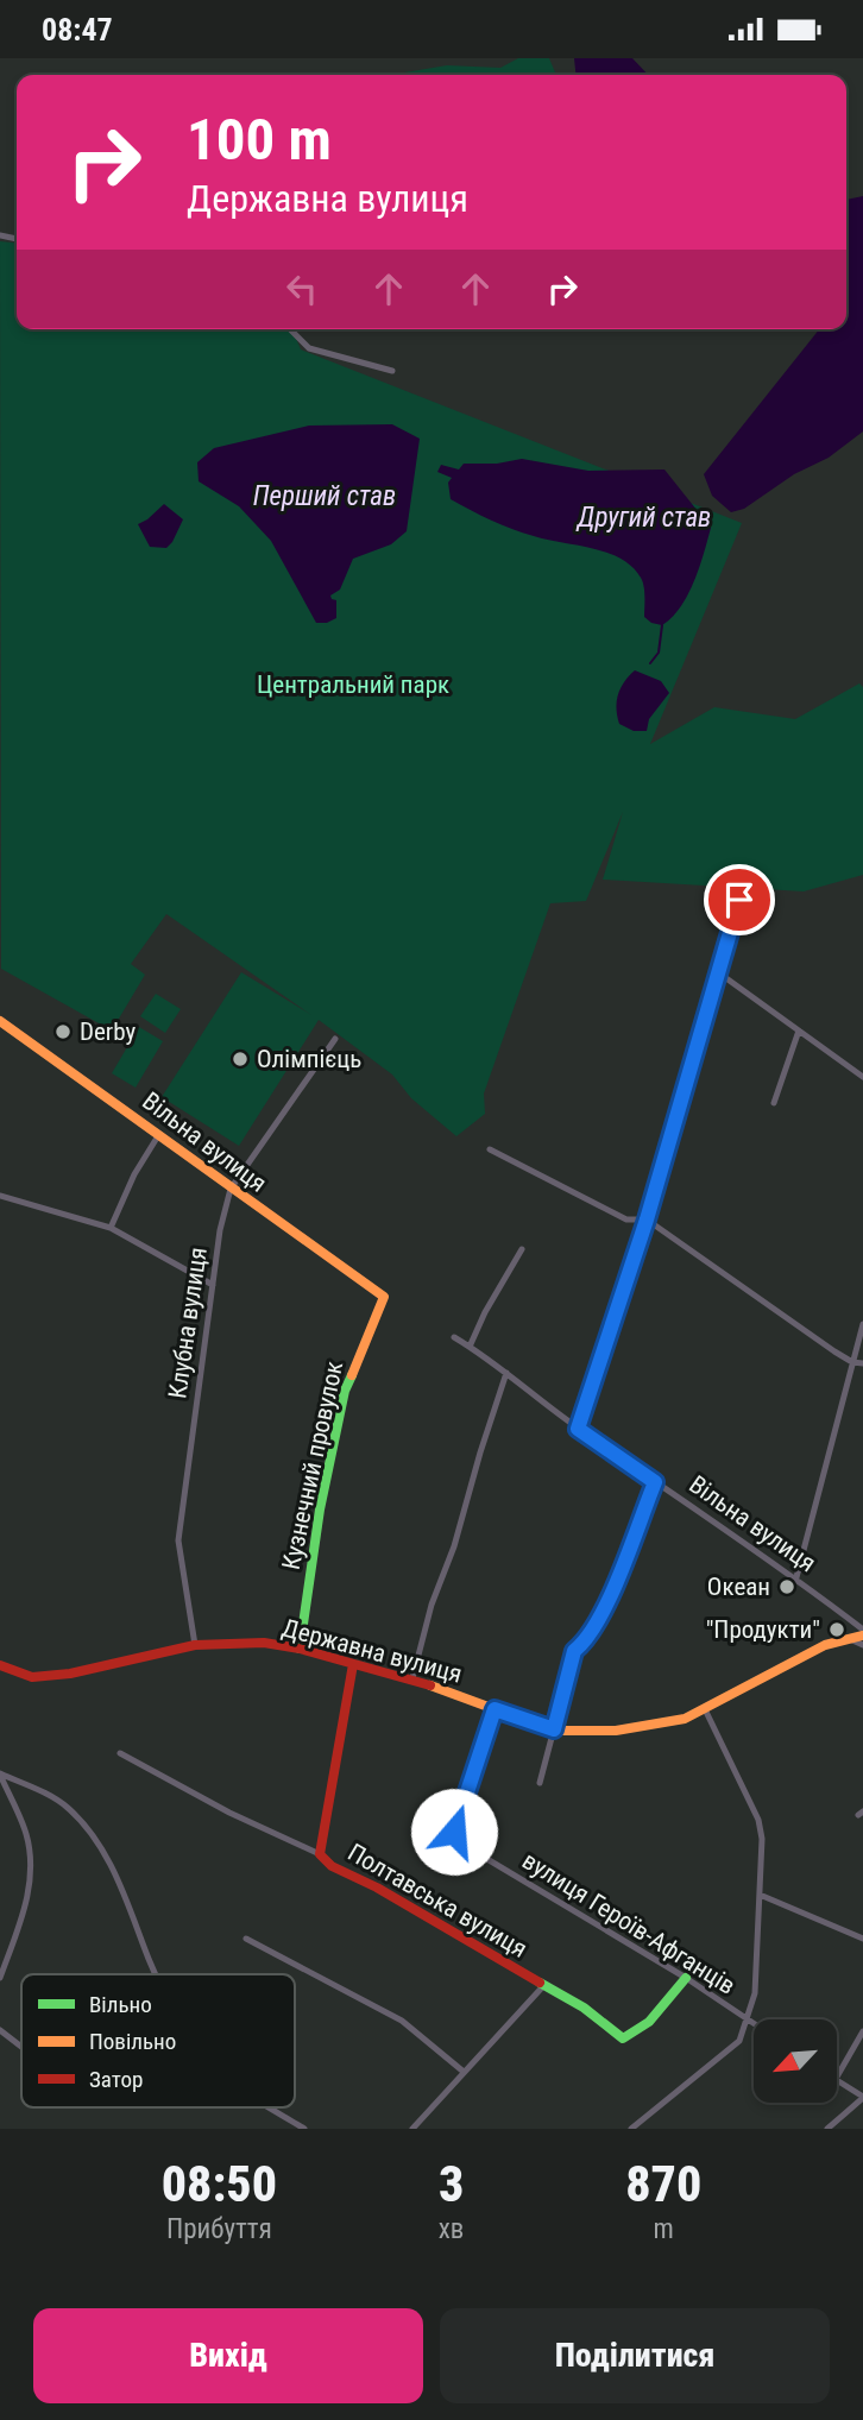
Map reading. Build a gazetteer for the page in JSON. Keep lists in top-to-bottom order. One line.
{"streets":{"street":["Вільна вулиця","Клубна вулиця","Кузнечний провулок","Державна вулиця","Полтавська вулиця","вулиця Героїв-Афганців"]},"crossings":[["Вільна вулиця","Клубна вулиця"],["Вільна вулиця","Кузнечний провулок"],["Клубна вулиця","Державна вулиця"],["Кузнечний провулок","Державна вулиця"],["Державна вулиця","Полтавська вулиця"],["Державна вулиця","вулиця Героїв-Афганців"],["Полтавська вулиця","вулиця Героїв-Афганців"]],"water":["Перший став","Другий став"],"parks":["Центральний парк"],"places":["Derby","Олімпієць","Океан","\"Продукти\""],"legend":["Вільно","Повільно","Затор"],"north":"bottom left","page":{"status":"08:47","turn":["100 m","Державна вулиця"],"eta":["08:50","Прибуття","3","хв","870","m"],"buttons":["Вихід","Поділитися"]}}
